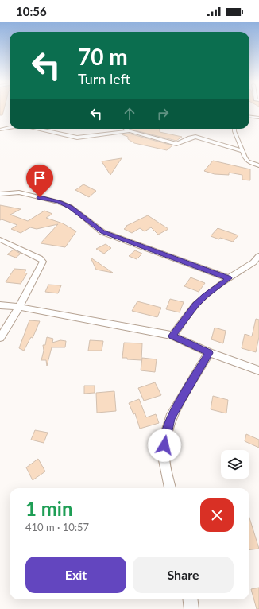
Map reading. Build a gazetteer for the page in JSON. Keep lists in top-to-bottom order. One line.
{"page":{"status":"10:56","turn":["70 m","Turn left"],"heading":["1 min","410 m · 10:57"],"buttons":["Exit","Share"]}}
